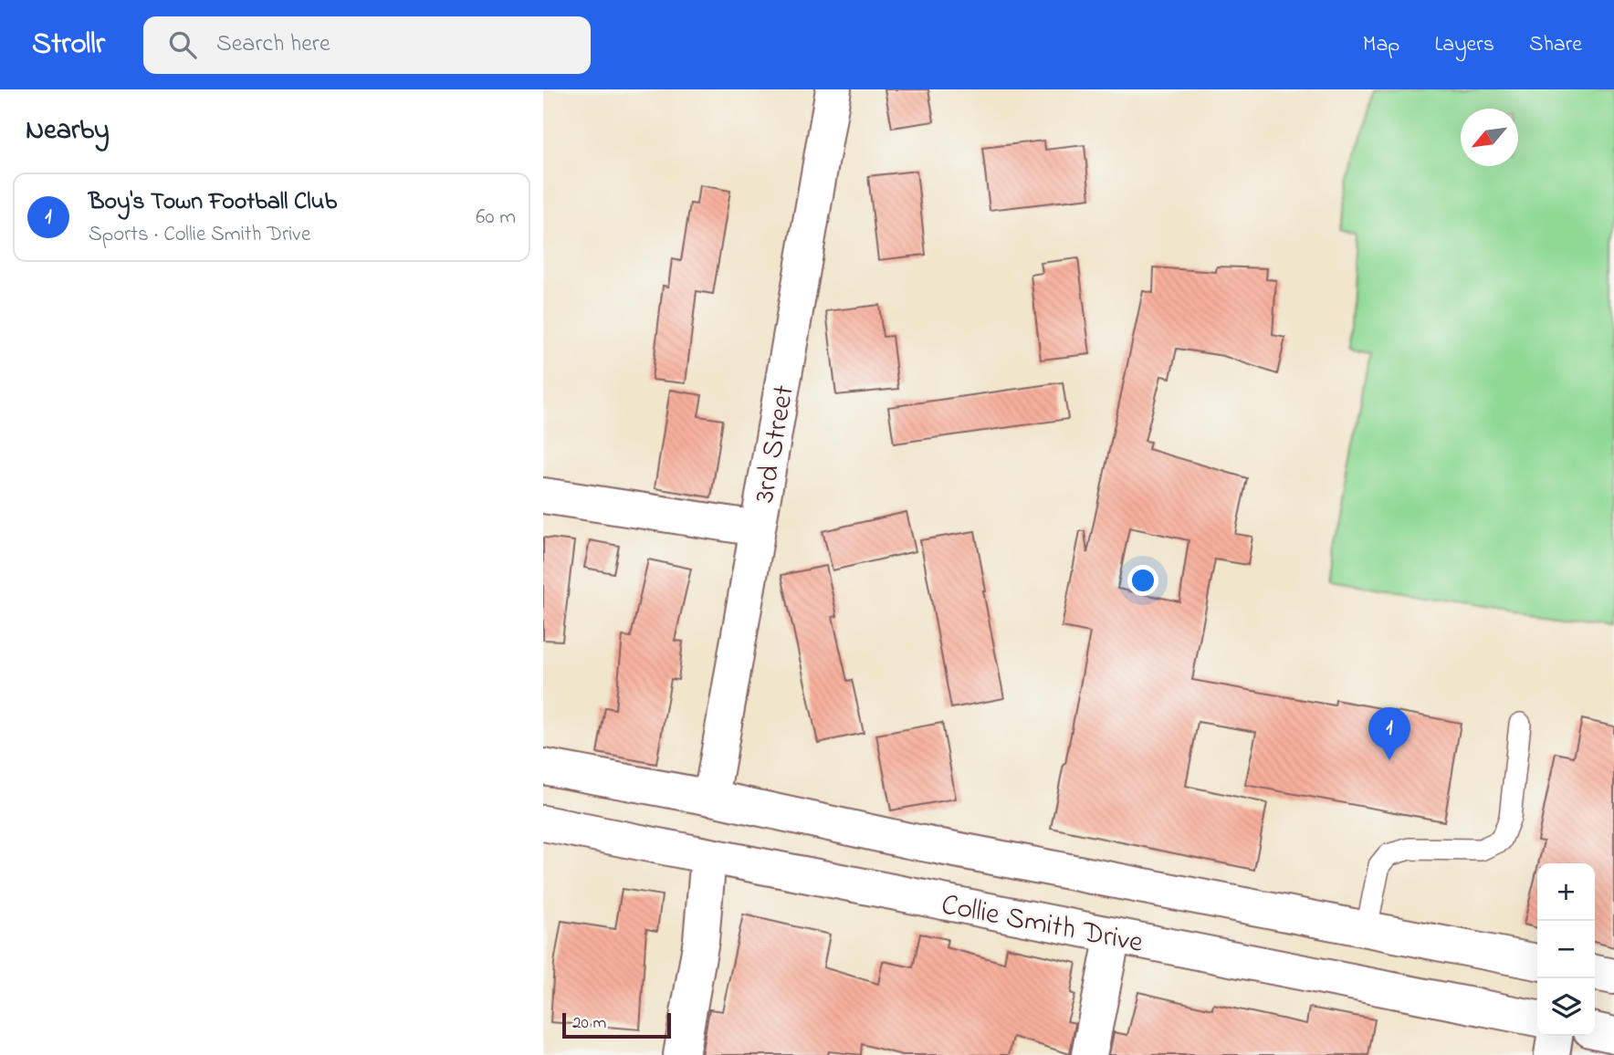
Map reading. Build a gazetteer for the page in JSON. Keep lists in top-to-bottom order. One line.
{"streets":{"street":["3rd Street","Collie Smith Drive"]},"crossings":[["3rd Street","Collie Smith Drive"]],"scale_bar":"20 m","north":"bottom left","page":{"header":"Strollr","search":"Search here","nav":["Map","Layers","Share"],"heading":"Nearby","list":[{"mark":"1","name":"Boy's Town Football Club","note":"Sports · Collie Smith Drive","value":"60 m"}],"pins":"1","map_buttons":["+","−"],"scale":"20 m"}}
